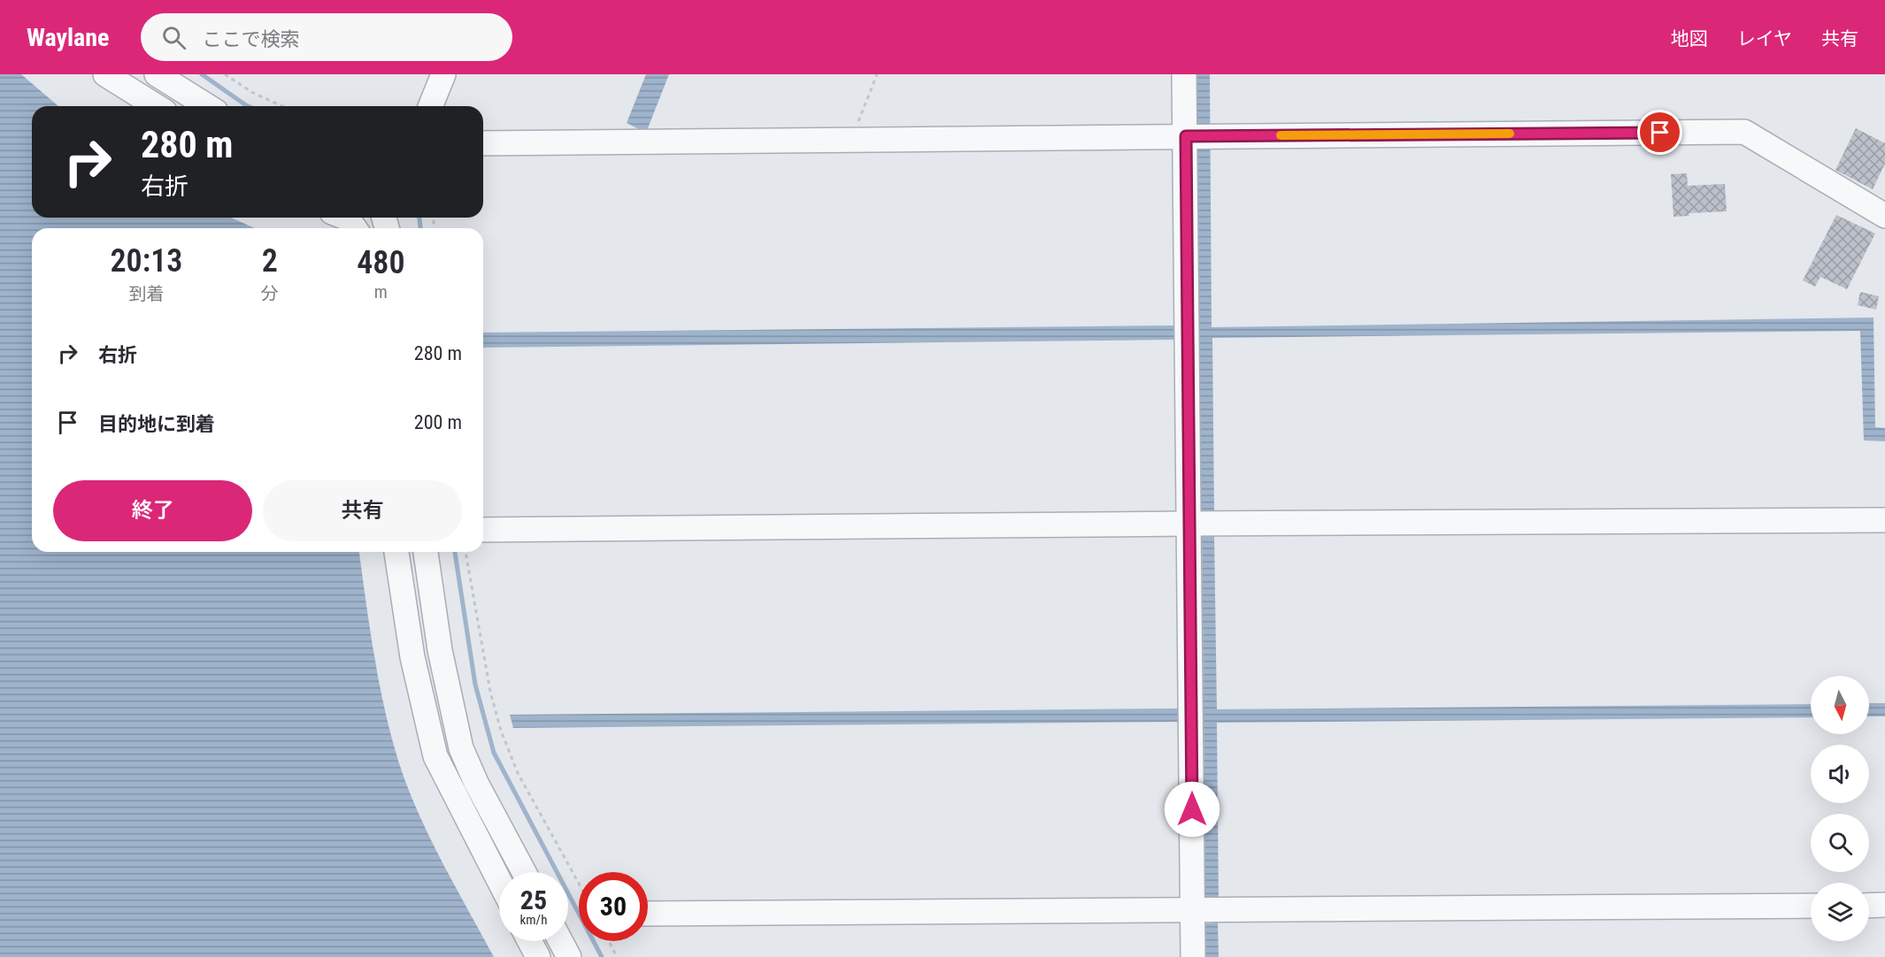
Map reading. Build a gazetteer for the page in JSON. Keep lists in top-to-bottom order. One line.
{"north":"bottom","page":{"header":"Waylane","search":"ここで検索","nav":["地図","レイヤ","共有"],"turn":["280 m","右折"],"eta":["20:13","到着","2","分","480","m"],"list":[{"name":"右折","value":"280 m"},{"name":"目的地に到着","value":"200 m"}],"buttons":["終了","共有"],"speed":"25 km/h","limit":"30"}}
